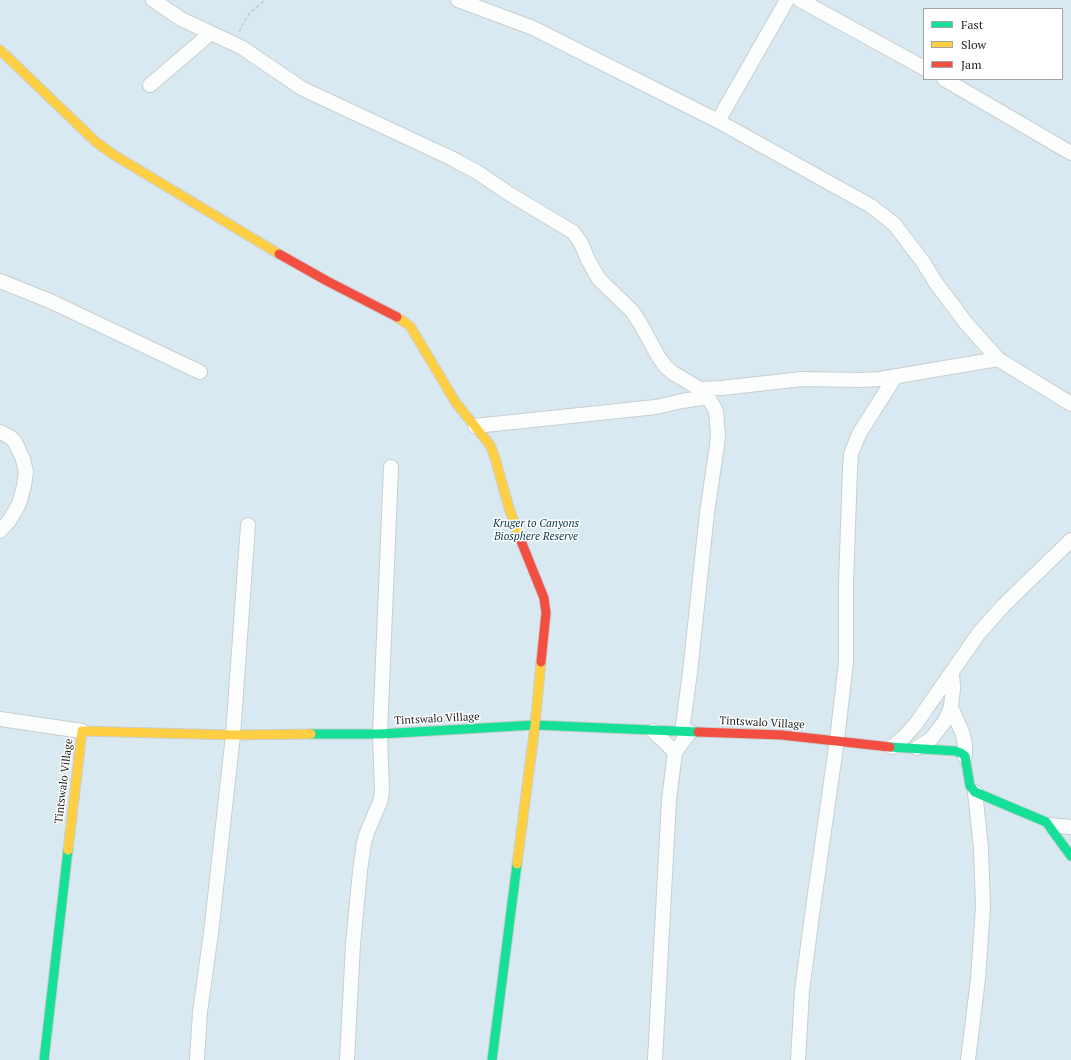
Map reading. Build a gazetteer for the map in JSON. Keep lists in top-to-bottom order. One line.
{"streets":{"street":["Tintswalo Village"]},"parks":["Kruger to Canyons Biosphere Reserve"],"legend":["Fast","Slow","Jam"]}
